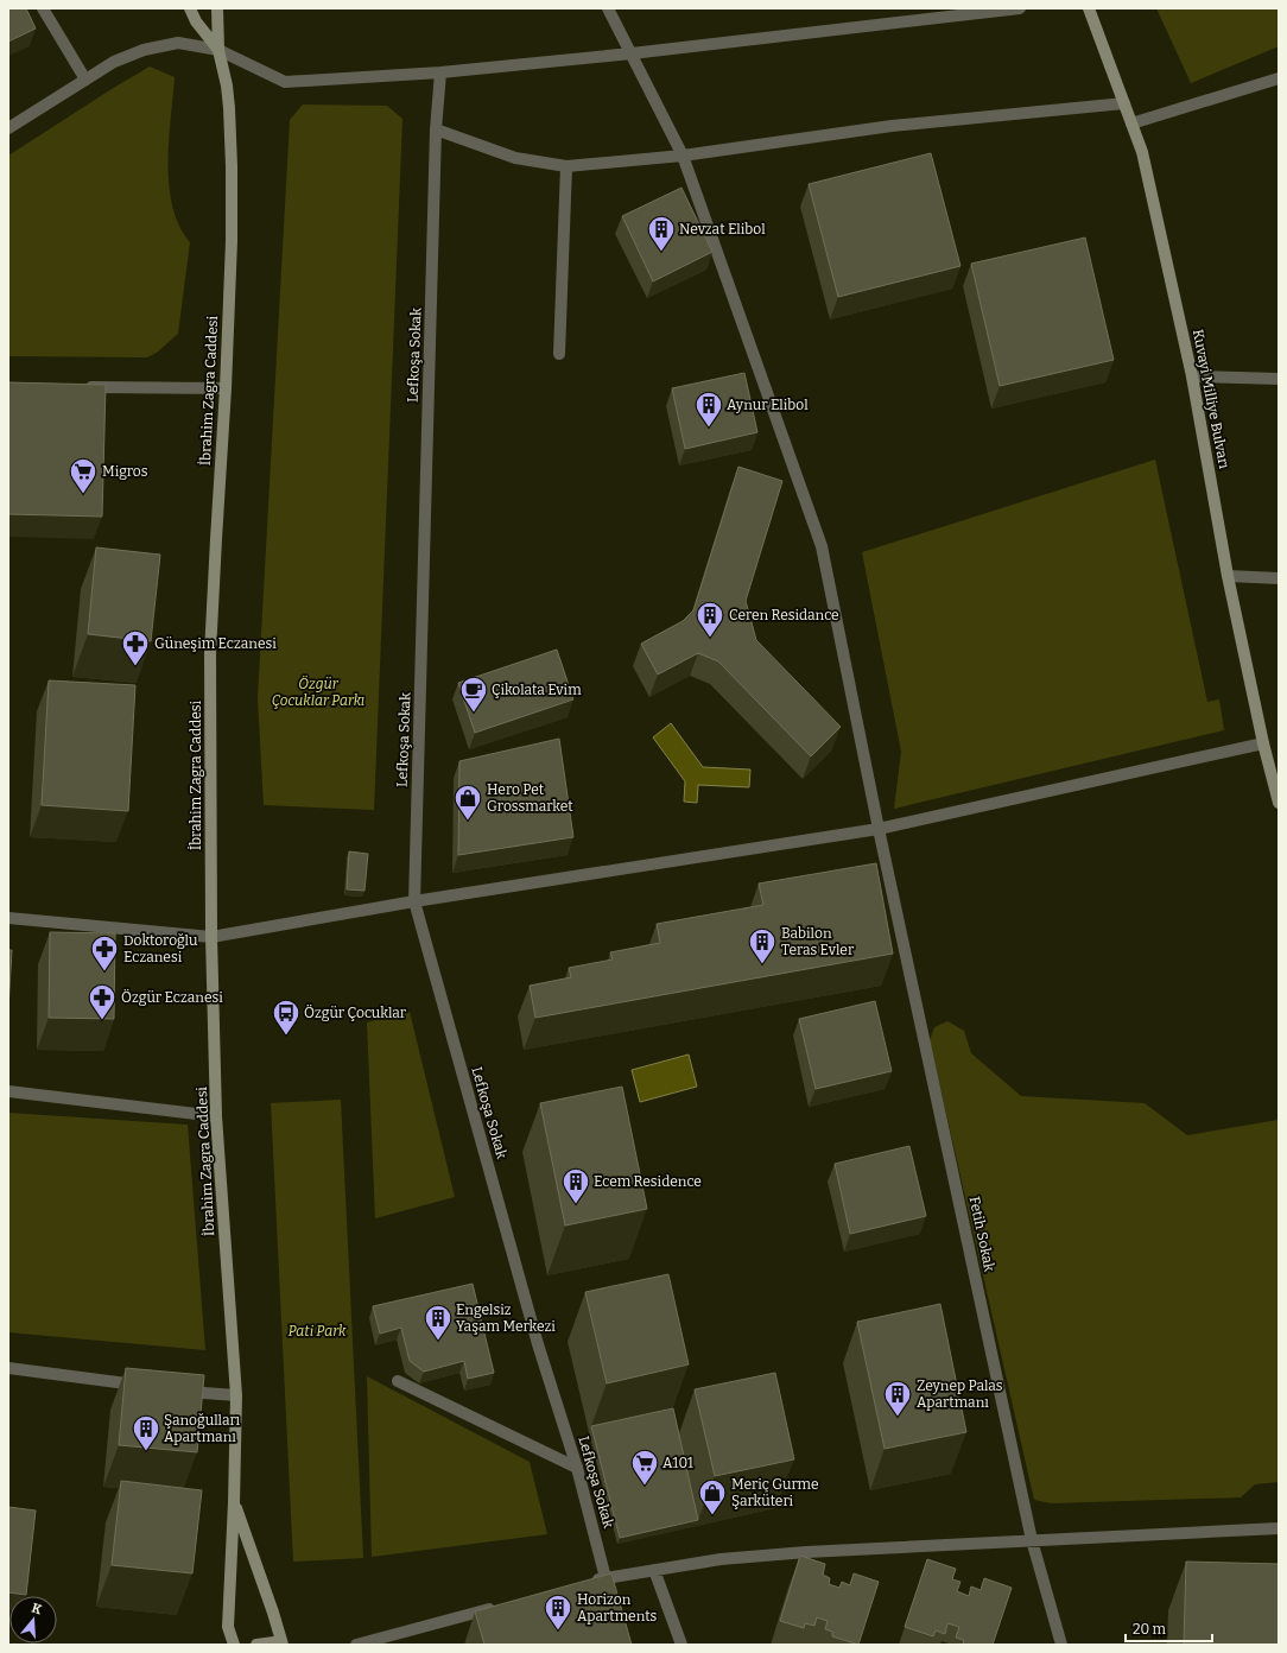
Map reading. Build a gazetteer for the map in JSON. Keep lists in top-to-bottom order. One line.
{"streets":{"main road":["İbrahim Zagra Caddesi","Kuvayi Milliye Bulvarı"],"street":["Lefkoşa Sokak","Fetih Sokak"]},"parks":["Özgür Çocuklar Parkı","Pati Park"],"places":{"building":["Nevzat Elibol","Aynur Elibol","Ceren Residance","Babilon Teras Evler","Ecem Residence","Engelsiz Yaşam Merkezi","Zeynep Palas Apartmanı","Şanoğulları Apartmanı","Horizon Apartments"],"supermarket":["Migros","A101"],"pharmacy":["Güneşim Eczanesi","Doktoroğlu Eczanesi","Özgür Eczanesi"],"cafe":["Çikolata Evim"],"shop":["Hero Pet Grossmarket","Meriç Gurme Şarküteri"],"bus stop":["Özgür Çocuklar"]},"scale_bar":"20 m","north":"top"}
